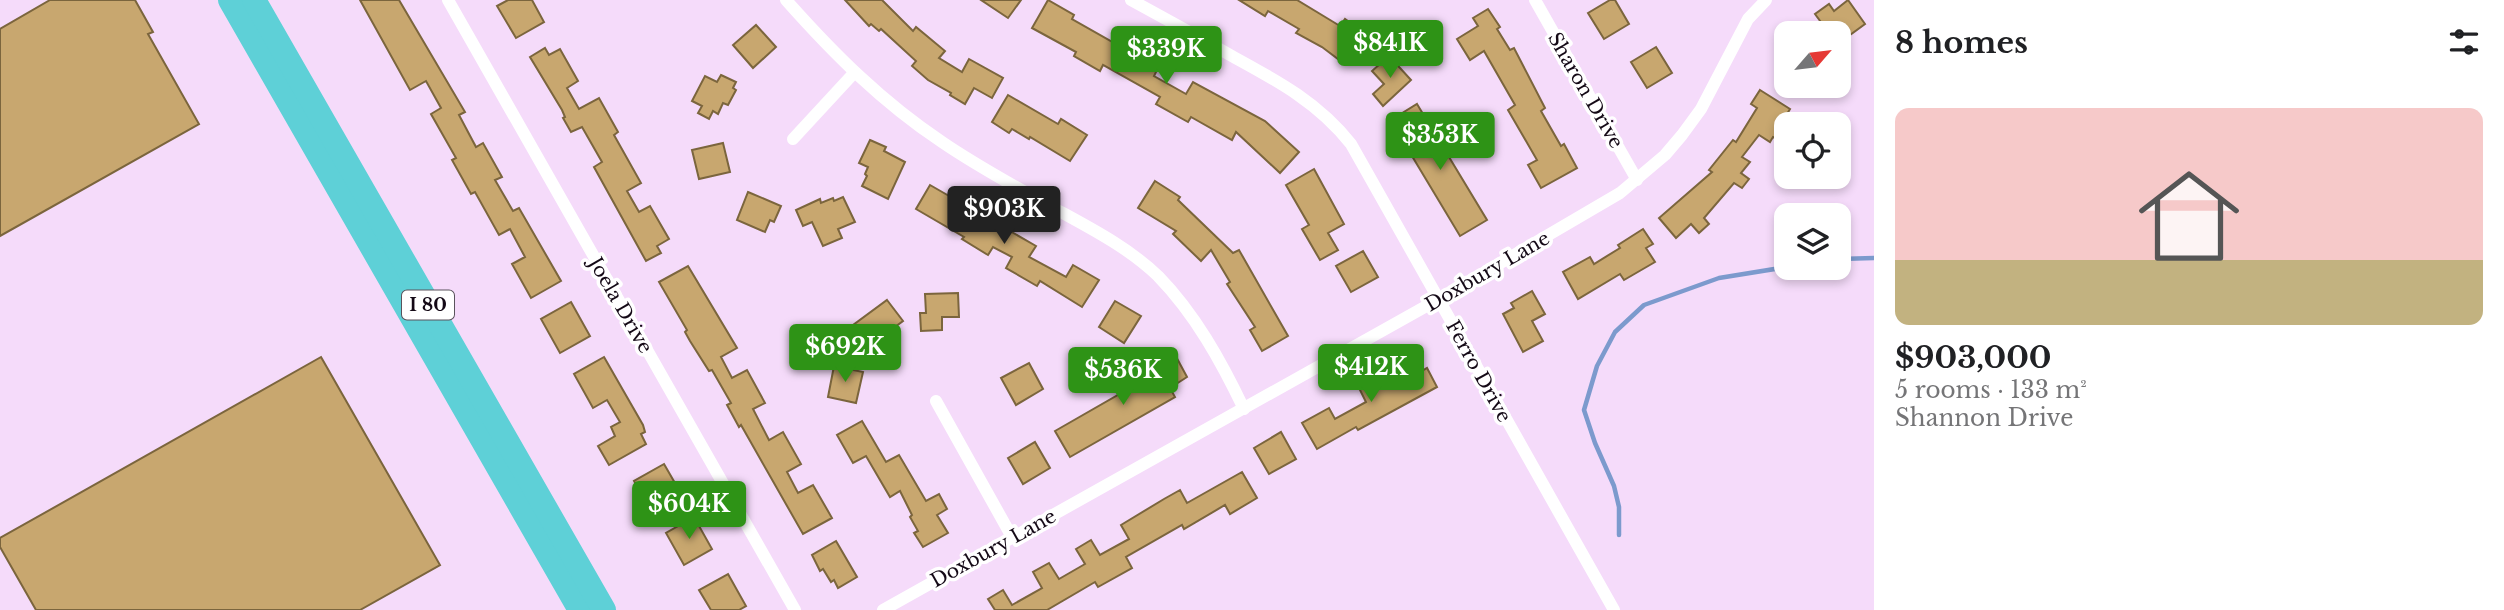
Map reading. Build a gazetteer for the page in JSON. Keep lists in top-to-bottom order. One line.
{"streets":{"highway":["I 80"],"street":["Sharon Drive","Doxbury Lane","Joela Drive","Ferro Drive"]},"crossings":[["Sharon Drive","Doxbury Lane"],["Doxbury Lane","Ferro Drive"]],"north":"top right","page":{"heading":"8 homes","price":["$841K","$339K","$353K","$903K","$692K","$412K","$536K","$604K"],"list":[{"name":"$903,000","note":"5 rooms · 133 m² · Shannon Drive"}]}}
